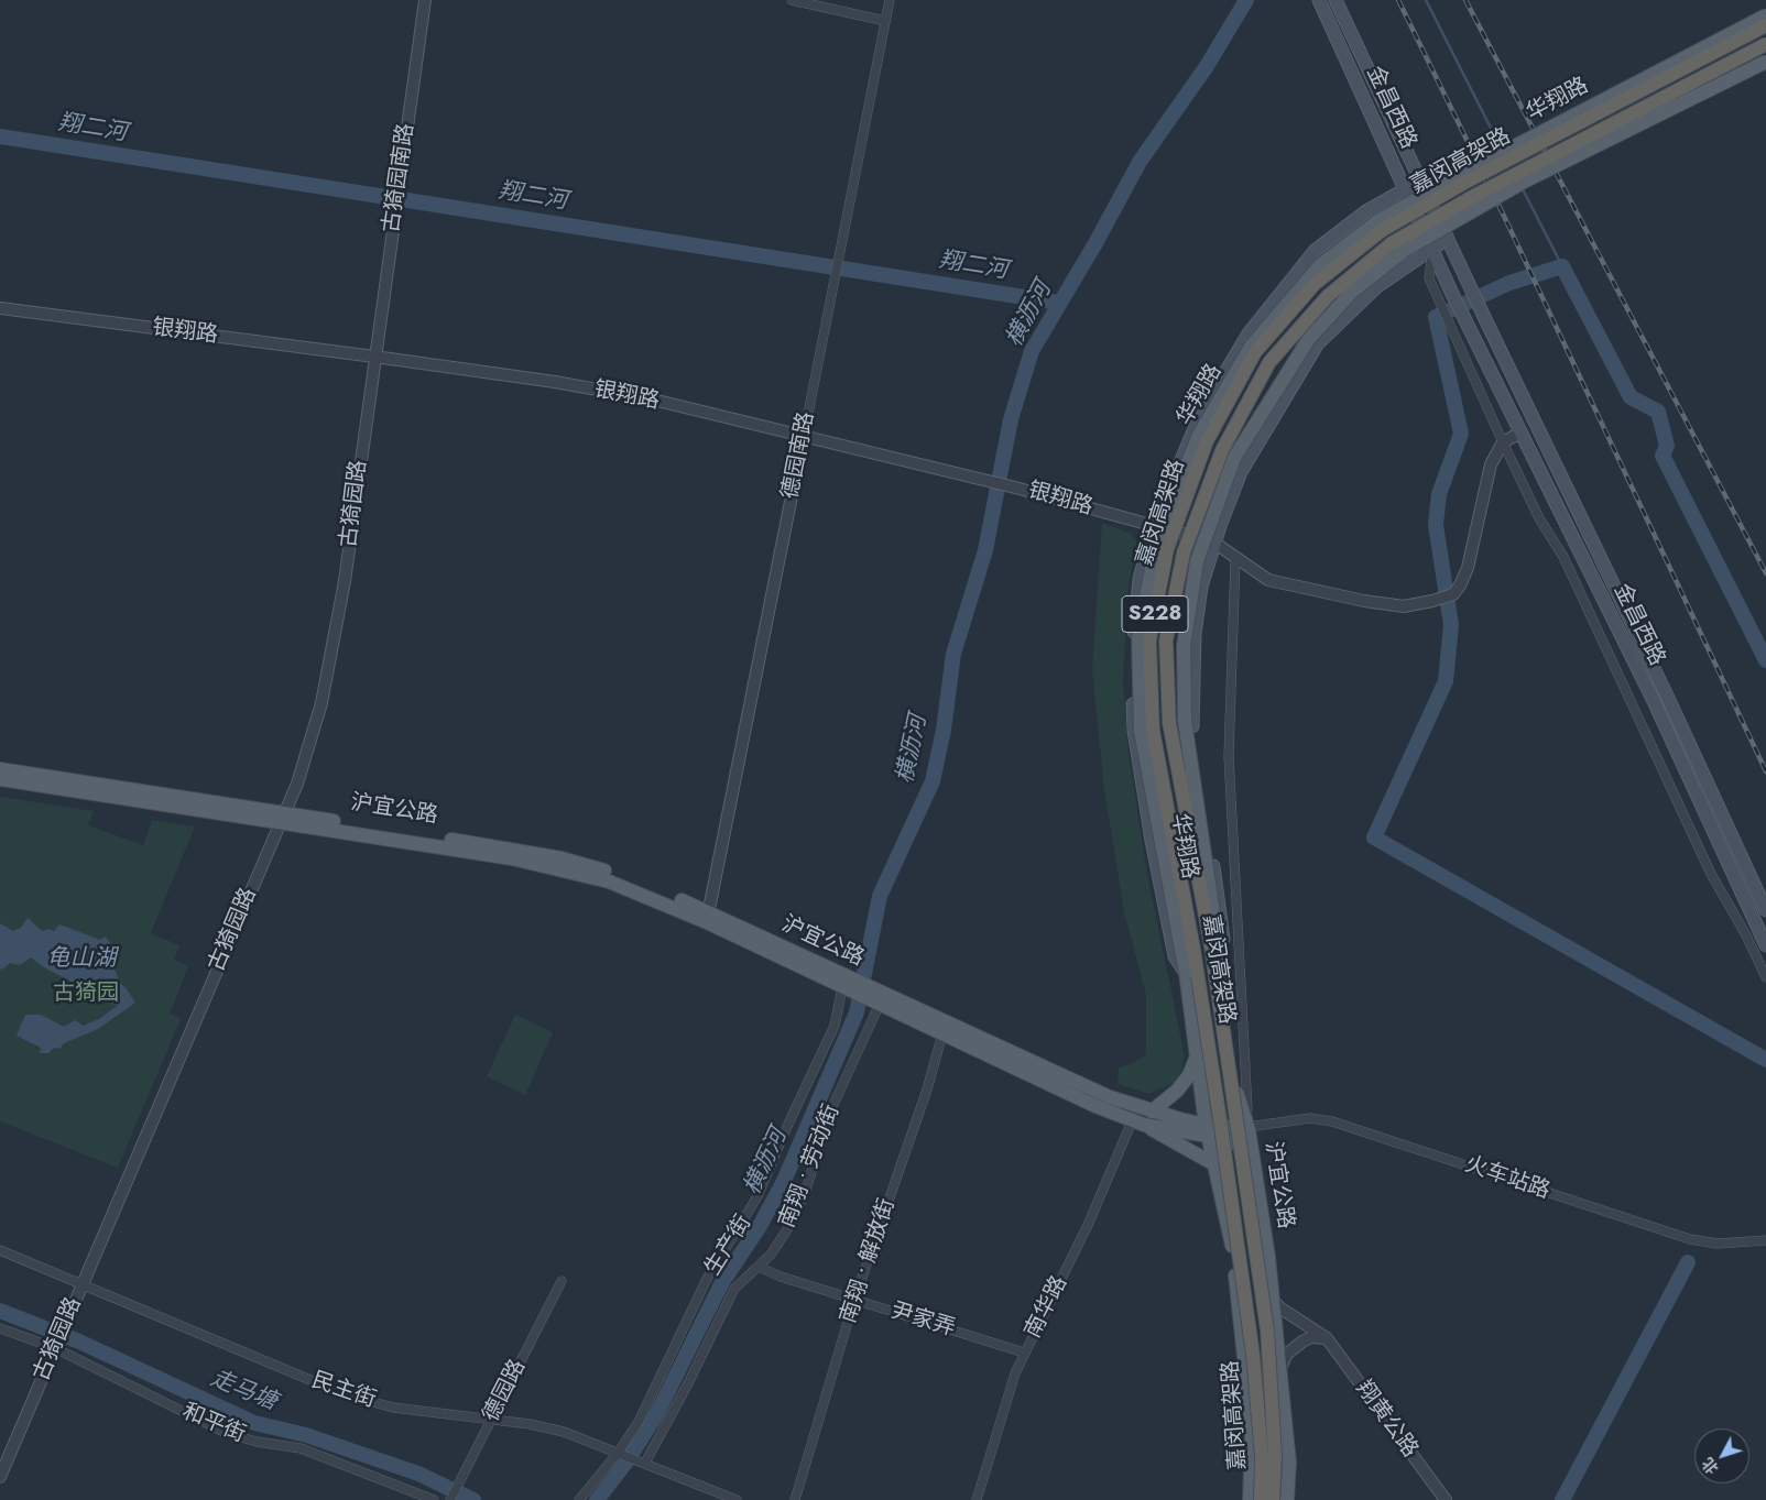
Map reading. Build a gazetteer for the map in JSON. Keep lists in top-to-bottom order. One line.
{"streets":{"highway":["嘉闵高架路","S228"],"main road":["华翔路","金昌西路","沪宜公路"],"street":["古猗园南路","银翔路","德园南路","古猗园路","南翔 • 劳动街","火车站路","生产街","南翔 • 解放街","南华路","尹家弄","民主街","德园路","翔黄公路","和平街"]},"crossings":[["华翔路","沪宜公路"],["华翔路","火车站路"],["古猗园南路","银翔路"],["古猗园南路","古猗园路"],["银翔路","德园南路"],["银翔路","古猗园路"],["德园南路","沪宜公路"],["古猗园路","沪宜公路"],["古猗园路","民主街"],["古猗园路","和平街"],["沪宜公路","南翔 • 劳动街"],["沪宜公路","火车站路"],["沪宜公路","生产街"],["沪宜公路","南翔 • 解放街"],["沪宜公路","南华路"],["沪宜公路","翔黄公路"],["南翔 • 劳动街","尹家弄"],["南翔 • 劳动街","民主街"],["生产街","民主街"],["南翔 • 解放街","尹家弄"],["南华路","尹家弄"],["民主街","德园路"]],"water":["翔二河","横沥河","龟山湖","走马塘"],"parks":["古猗园"],"north":"bottom left"}
